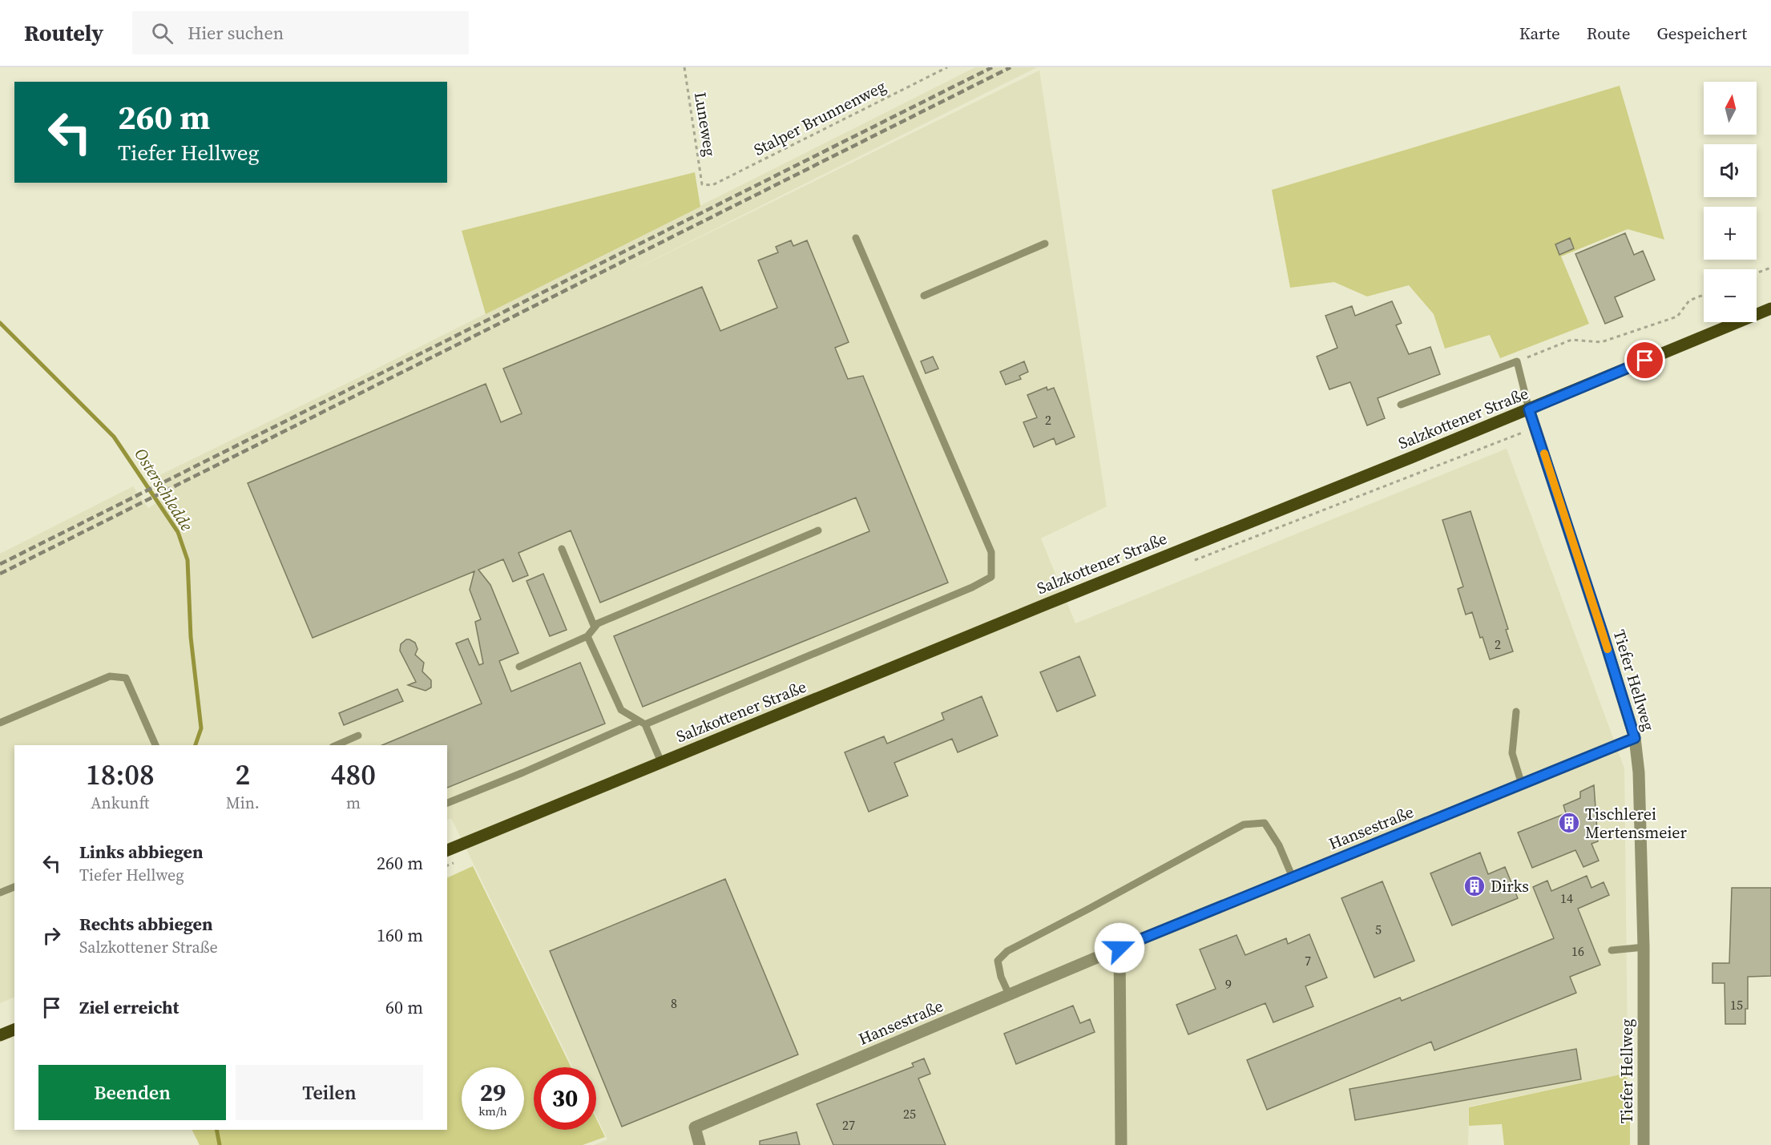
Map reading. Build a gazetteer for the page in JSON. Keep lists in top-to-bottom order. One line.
{"streets":{"main road":["Salzkottener Straße"],"street":["Tiefer Hellweg","Hansestraße"],"path":["Stalper Brunnenweg","Luneweg"]},"crossings":[["Stalper Brunnenweg","Luneweg"],["Salzkottener Straße","Tiefer Hellweg"],["Tiefer Hellweg","Hansestraße"]],"water":["Osterschledde"],"places":{"building":["Tischlerei Mertensmeier","Dirks"]},"house_numbers":["2","2","14","5","16","7","9","8","15","25","27"],"north":"top","page":{"header":"Routely","search":"Hier suchen","nav":["Karte","Route","Gespeichert"],"map_buttons":["+","−"],"turn":["260 m","Tiefer Hellweg"],"eta":["18:08","Ankunft","2","Min.","480","m"],"list":[{"name":"Links abbiegen","note":"Tiefer Hellweg","value":"260 m"},{"name":"Rechts abbiegen","note":"Salzkottener Straße","value":"160 m"},{"name":"Ziel erreicht","value":"60 m"}],"buttons":["Beenden","Teilen"],"speed":"29 km/h","limit":"30"}}
